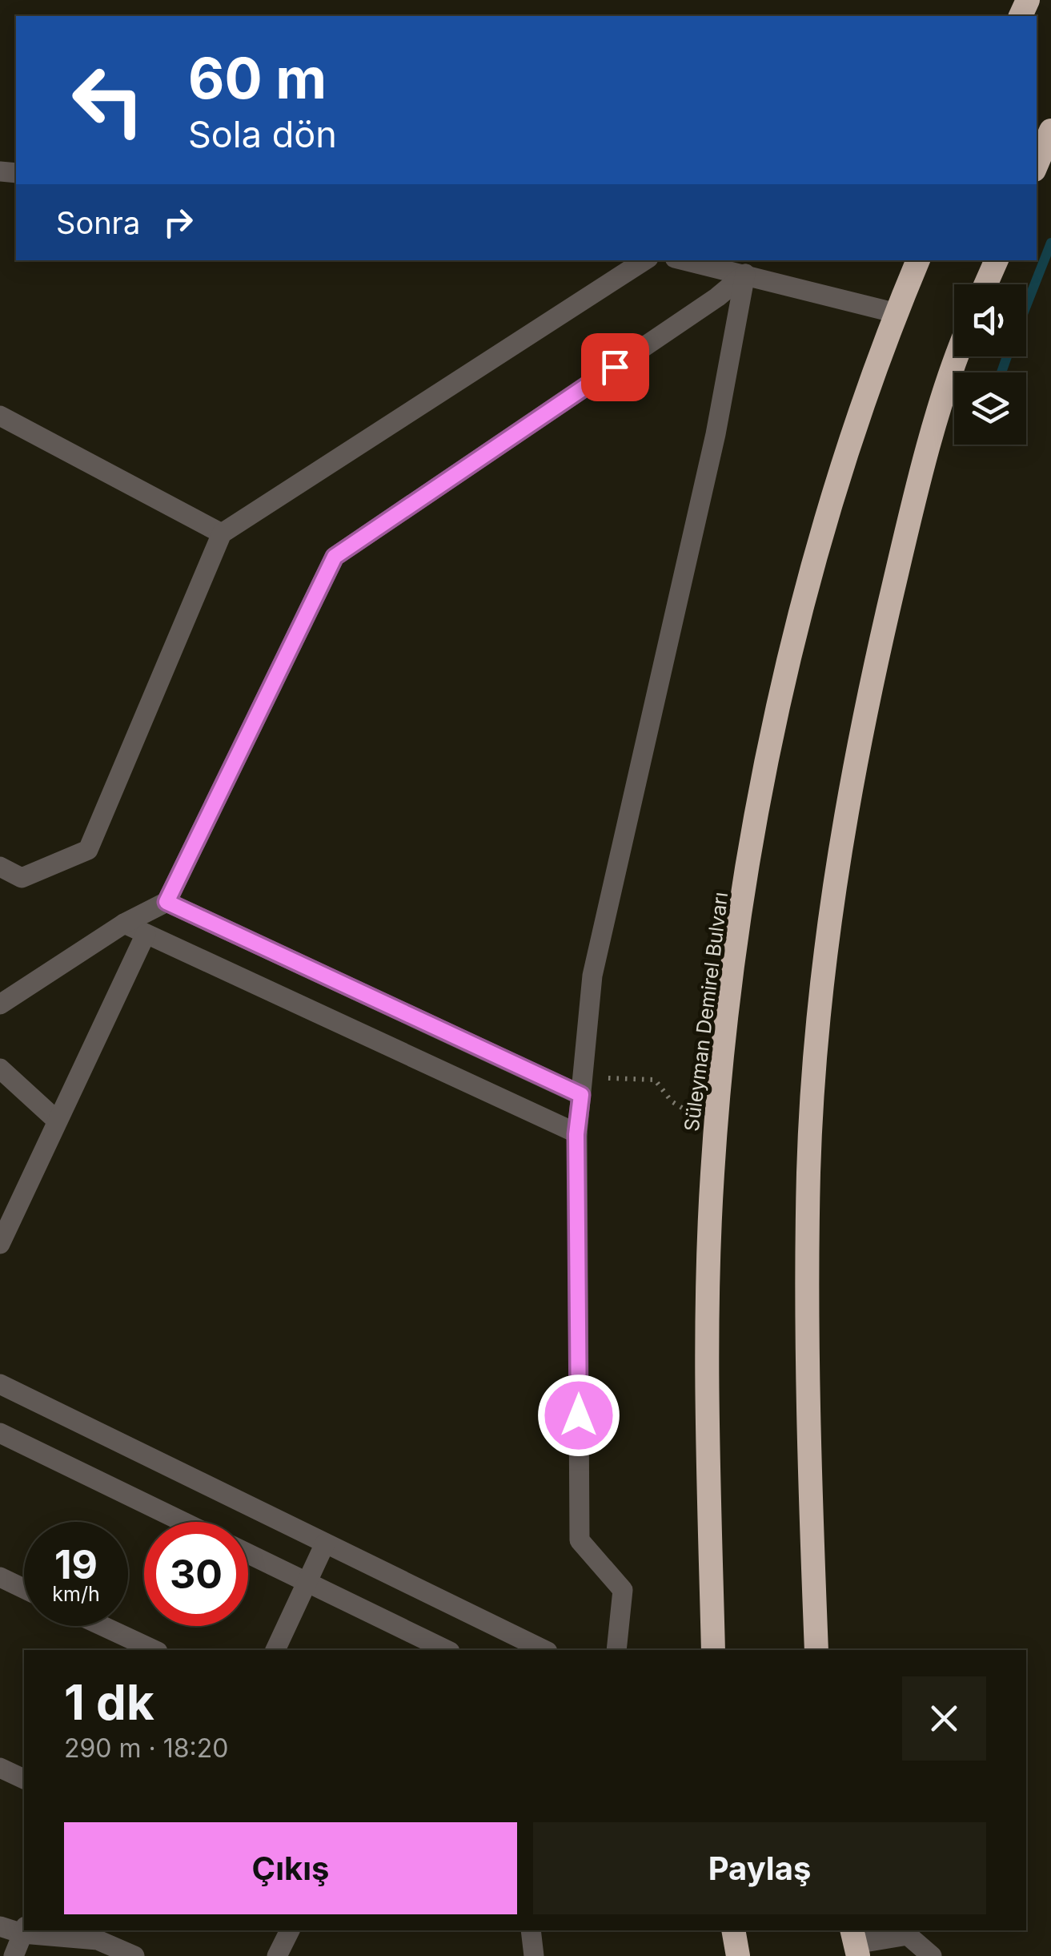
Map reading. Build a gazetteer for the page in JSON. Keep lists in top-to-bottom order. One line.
{"streets":{"highway":["Süleyman Demirel Bulvarı"]},"page":{"turn":["60 m","Sola dön"],"then":"Sonra","speed":"19 km/h","limit":"30","heading":["1 dk","290 m · 18:20"],"buttons":["Çıkış","Paylaş"]}}
